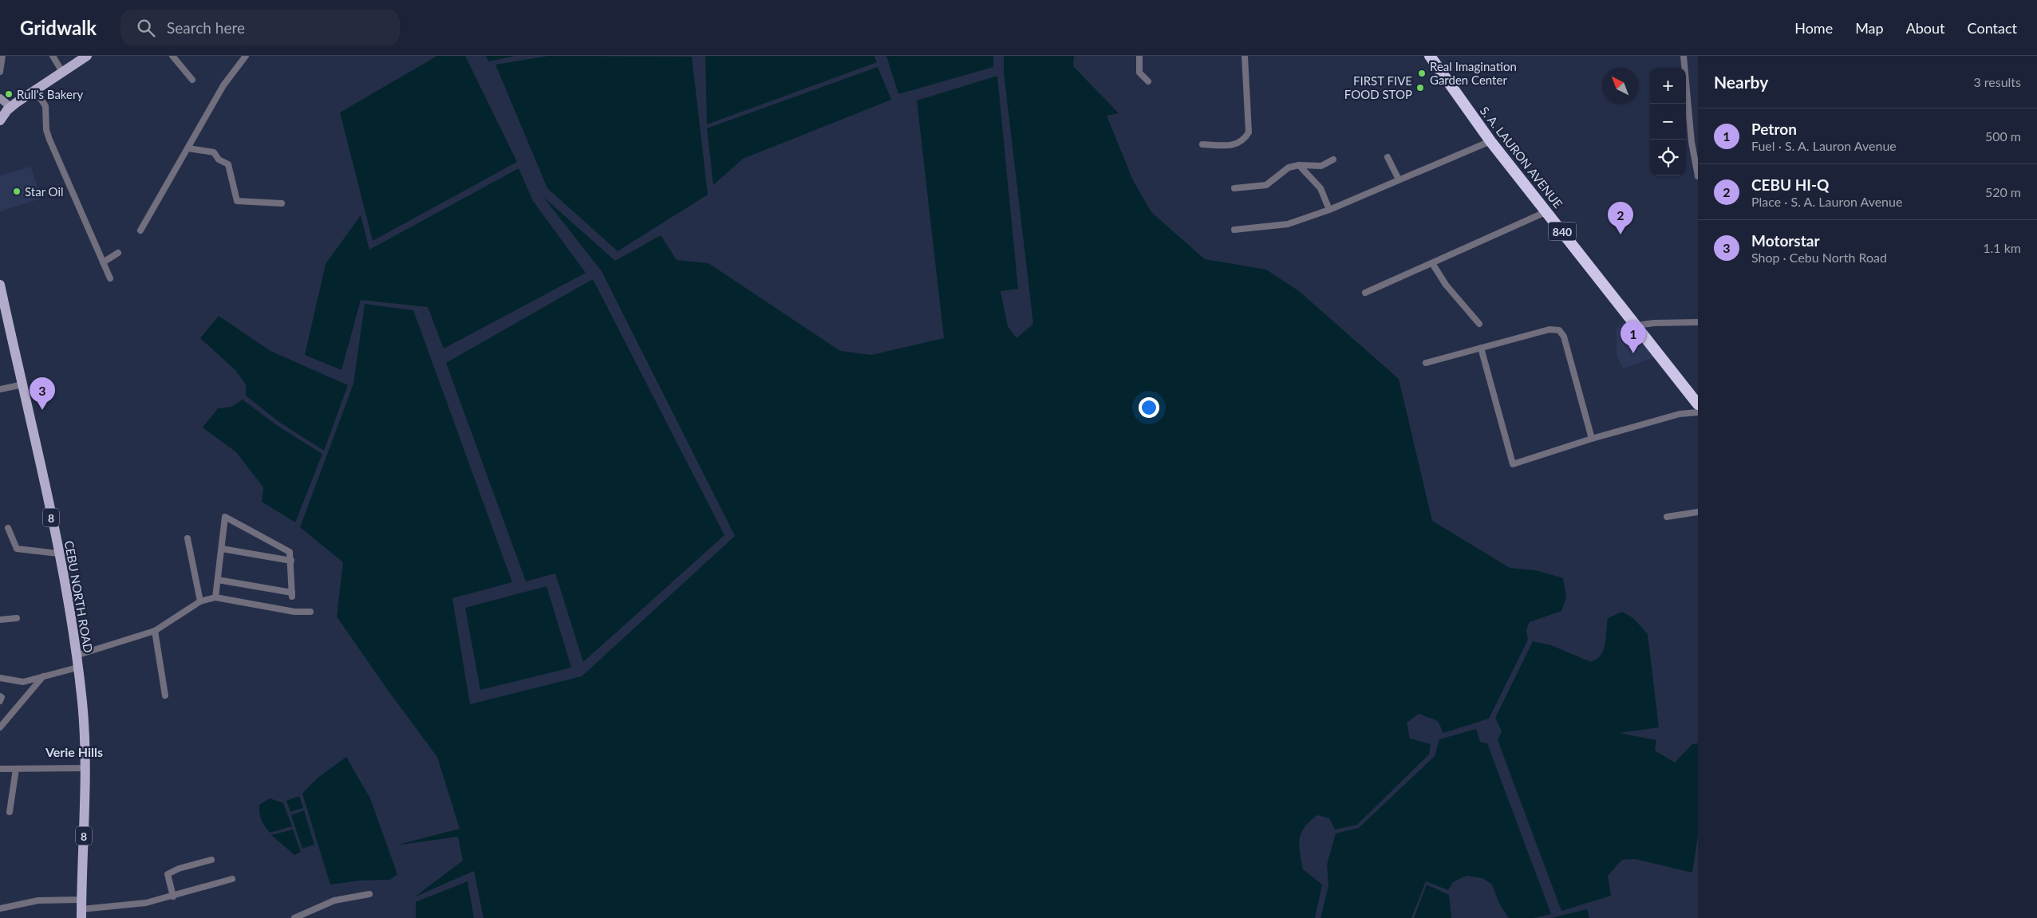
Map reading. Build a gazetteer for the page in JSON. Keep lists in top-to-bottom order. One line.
{"streets":{"highway":["S. A. LAURON AVENUE","840"],"main road":["8","CEBU NORTH ROAD"]},"districts":["Verie Hills"],"places":["Real Imagination Garden Center","FIRST FIVE FOOD STOP","Rull's Bakery","Star Oil"],"north":"top left","page":{"header":"Gridwalk","search":"Search here","nav":["Home","Map","About","Contact"],"heading":["Nearby","3 results"],"map_buttons":["+","−"],"list":[{"mark":"1","name":"Petron","note":"Fuel · S. A. Lauron Avenue","value":"500 m"},{"mark":"2","name":"CEBU HI-Q","note":"Place · S. A. Lauron Avenue","value":"520 m"},{"mark":"3","name":"Motorstar","note":"Shop · Cebu North Road","value":"1.1 km"}],"pins":["2","1","3"]}}
